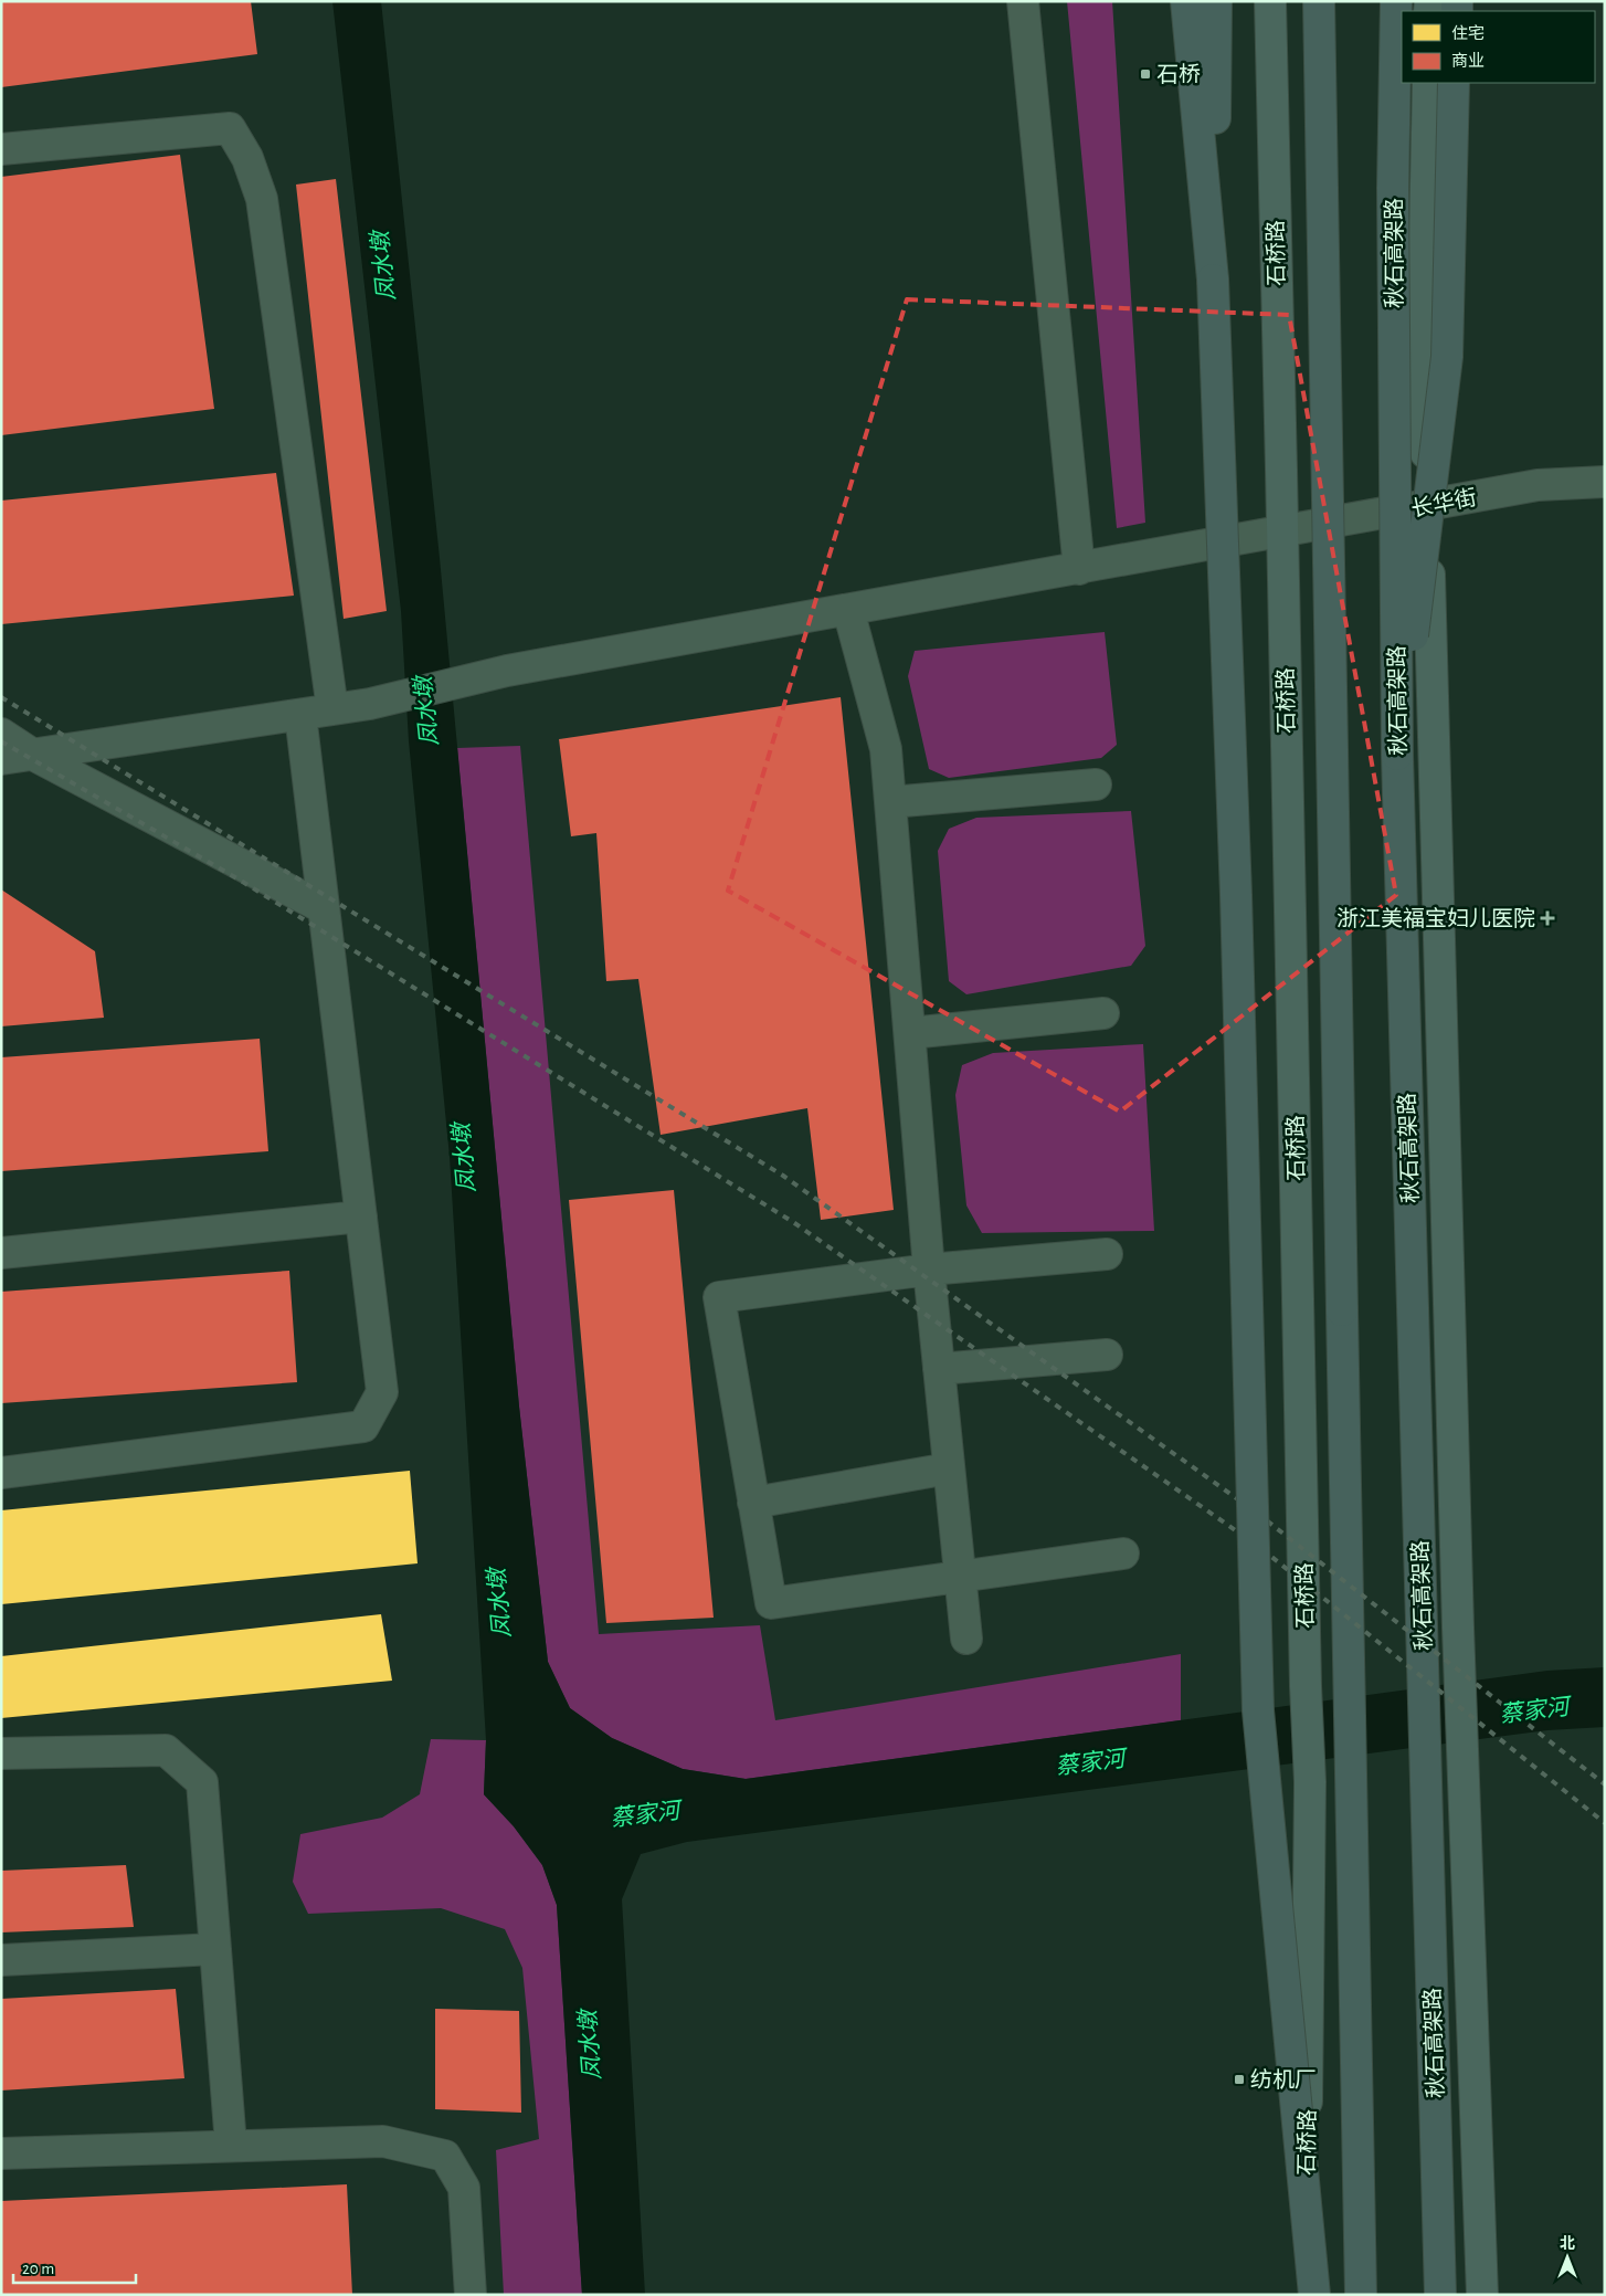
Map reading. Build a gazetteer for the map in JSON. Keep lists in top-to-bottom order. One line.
{"streets":{"highway":["秋石高架路"],"main road":["石桥路"],"street":["长华街"]},"crossings":[["石桥路","长华街"]],"water":["凤水墩","蔡家河"],"places":{"transit":["石桥","纺机厂"],"health":["浙江美福宝妇儿医院"]},"legend":["住宅","商业"],"scale_bar":"20 m","north":"top"}
